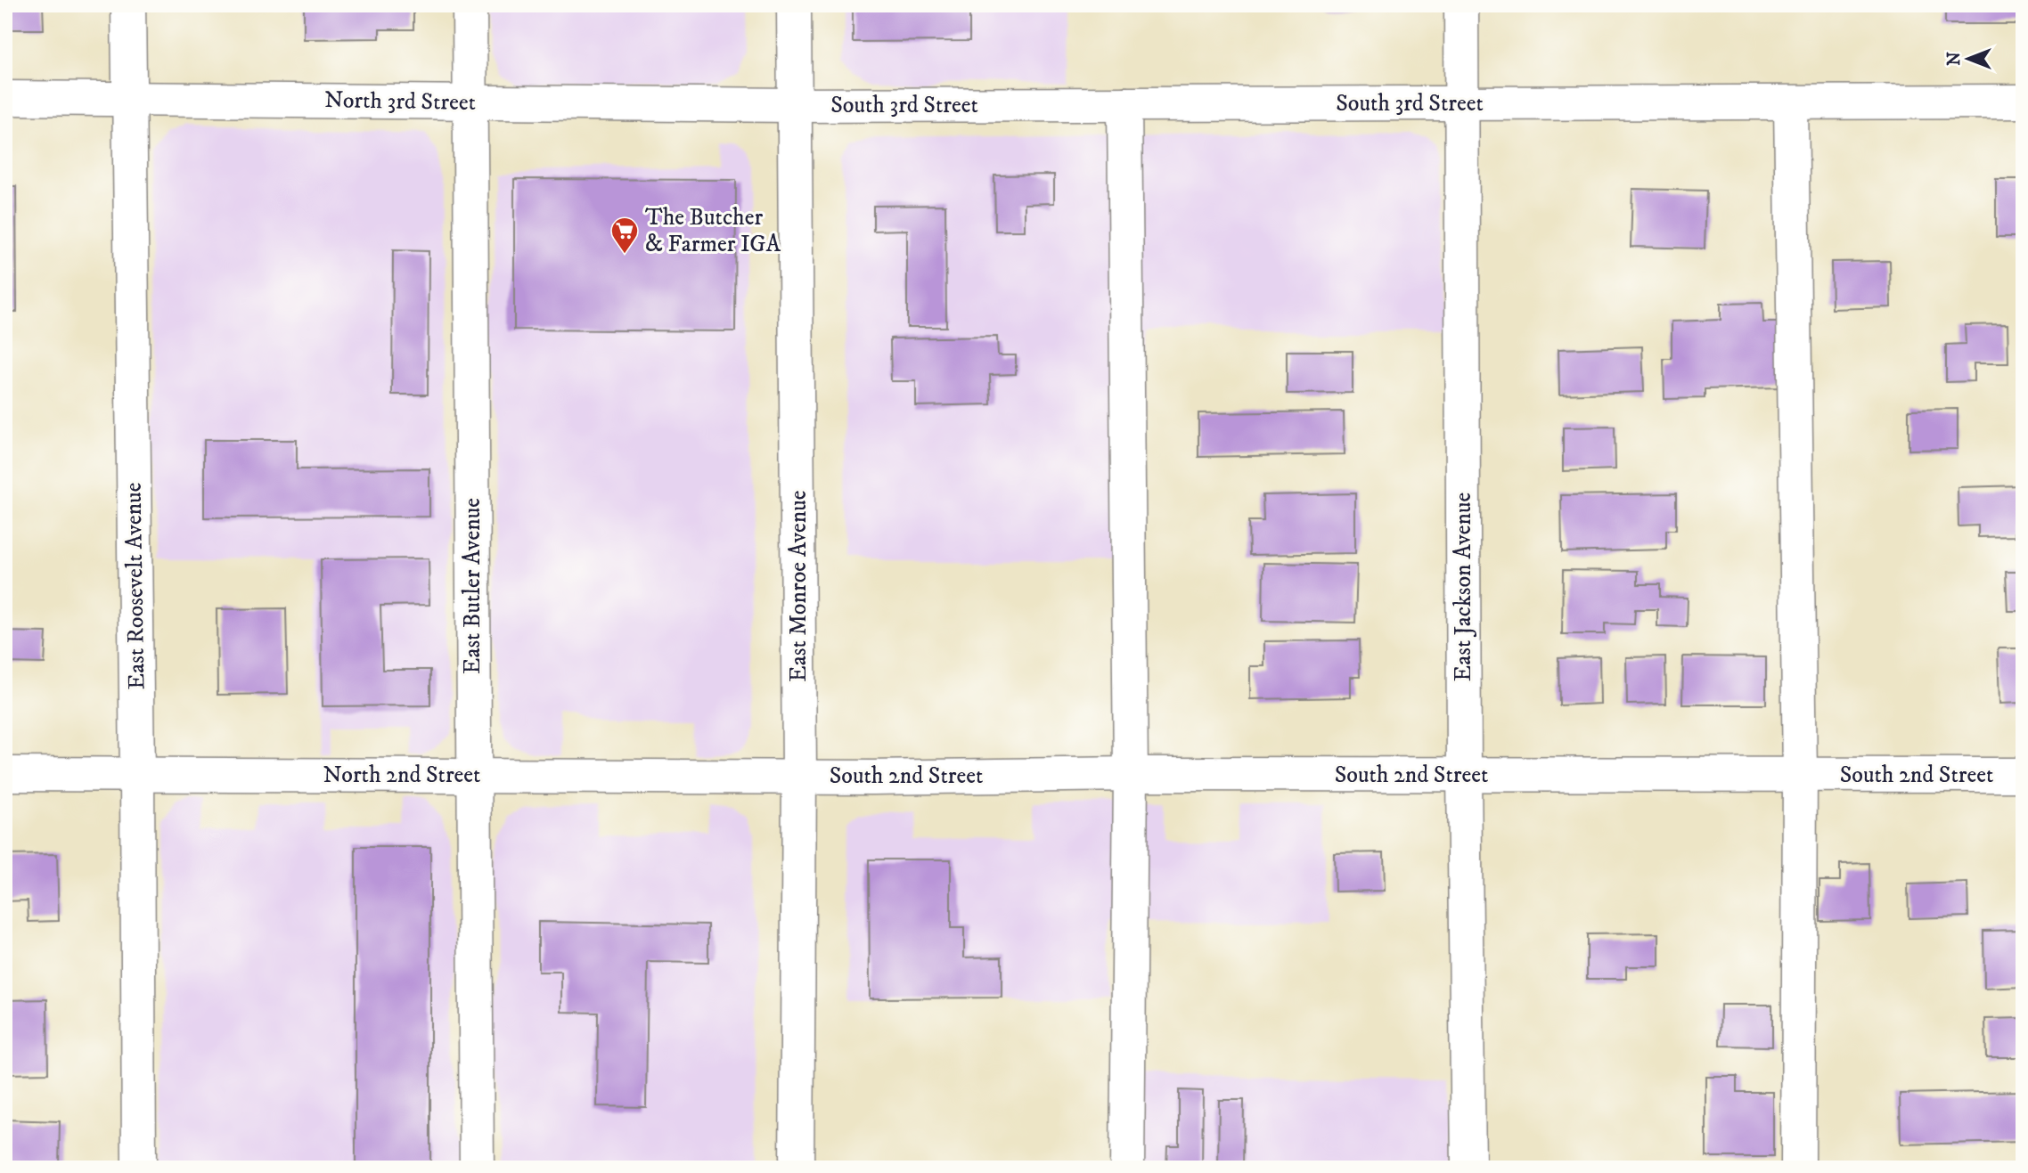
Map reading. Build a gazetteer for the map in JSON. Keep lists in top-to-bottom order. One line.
{"streets":{"street":["North 3rd Street","South 3rd Street","East Roosevelt Avenue","East Butler Avenue","East Monroe Avenue","East Jackson Avenue","North 2nd Street","South 2nd Street"]},"crossings":[["North 3rd Street","South 3rd Street"],["North 3rd Street","East Roosevelt Avenue"],["North 3rd Street","East Butler Avenue"],["North 3rd Street","East Monroe Avenue"],["South 3rd Street","East Monroe Avenue"],["South 3rd Street","East Jackson Avenue"],["East Roosevelt Avenue","North 2nd Street"],["East Butler Avenue","North 2nd Street"],["East Monroe Avenue","North 2nd Street"],["East Monroe Avenue","South 2nd Street"],["East Jackson Avenue","South 2nd Street"],["North 2nd Street","South 2nd Street"]],"places":{"supermarket":["The Butcher & Farmer IGA"]},"north":"left"}
